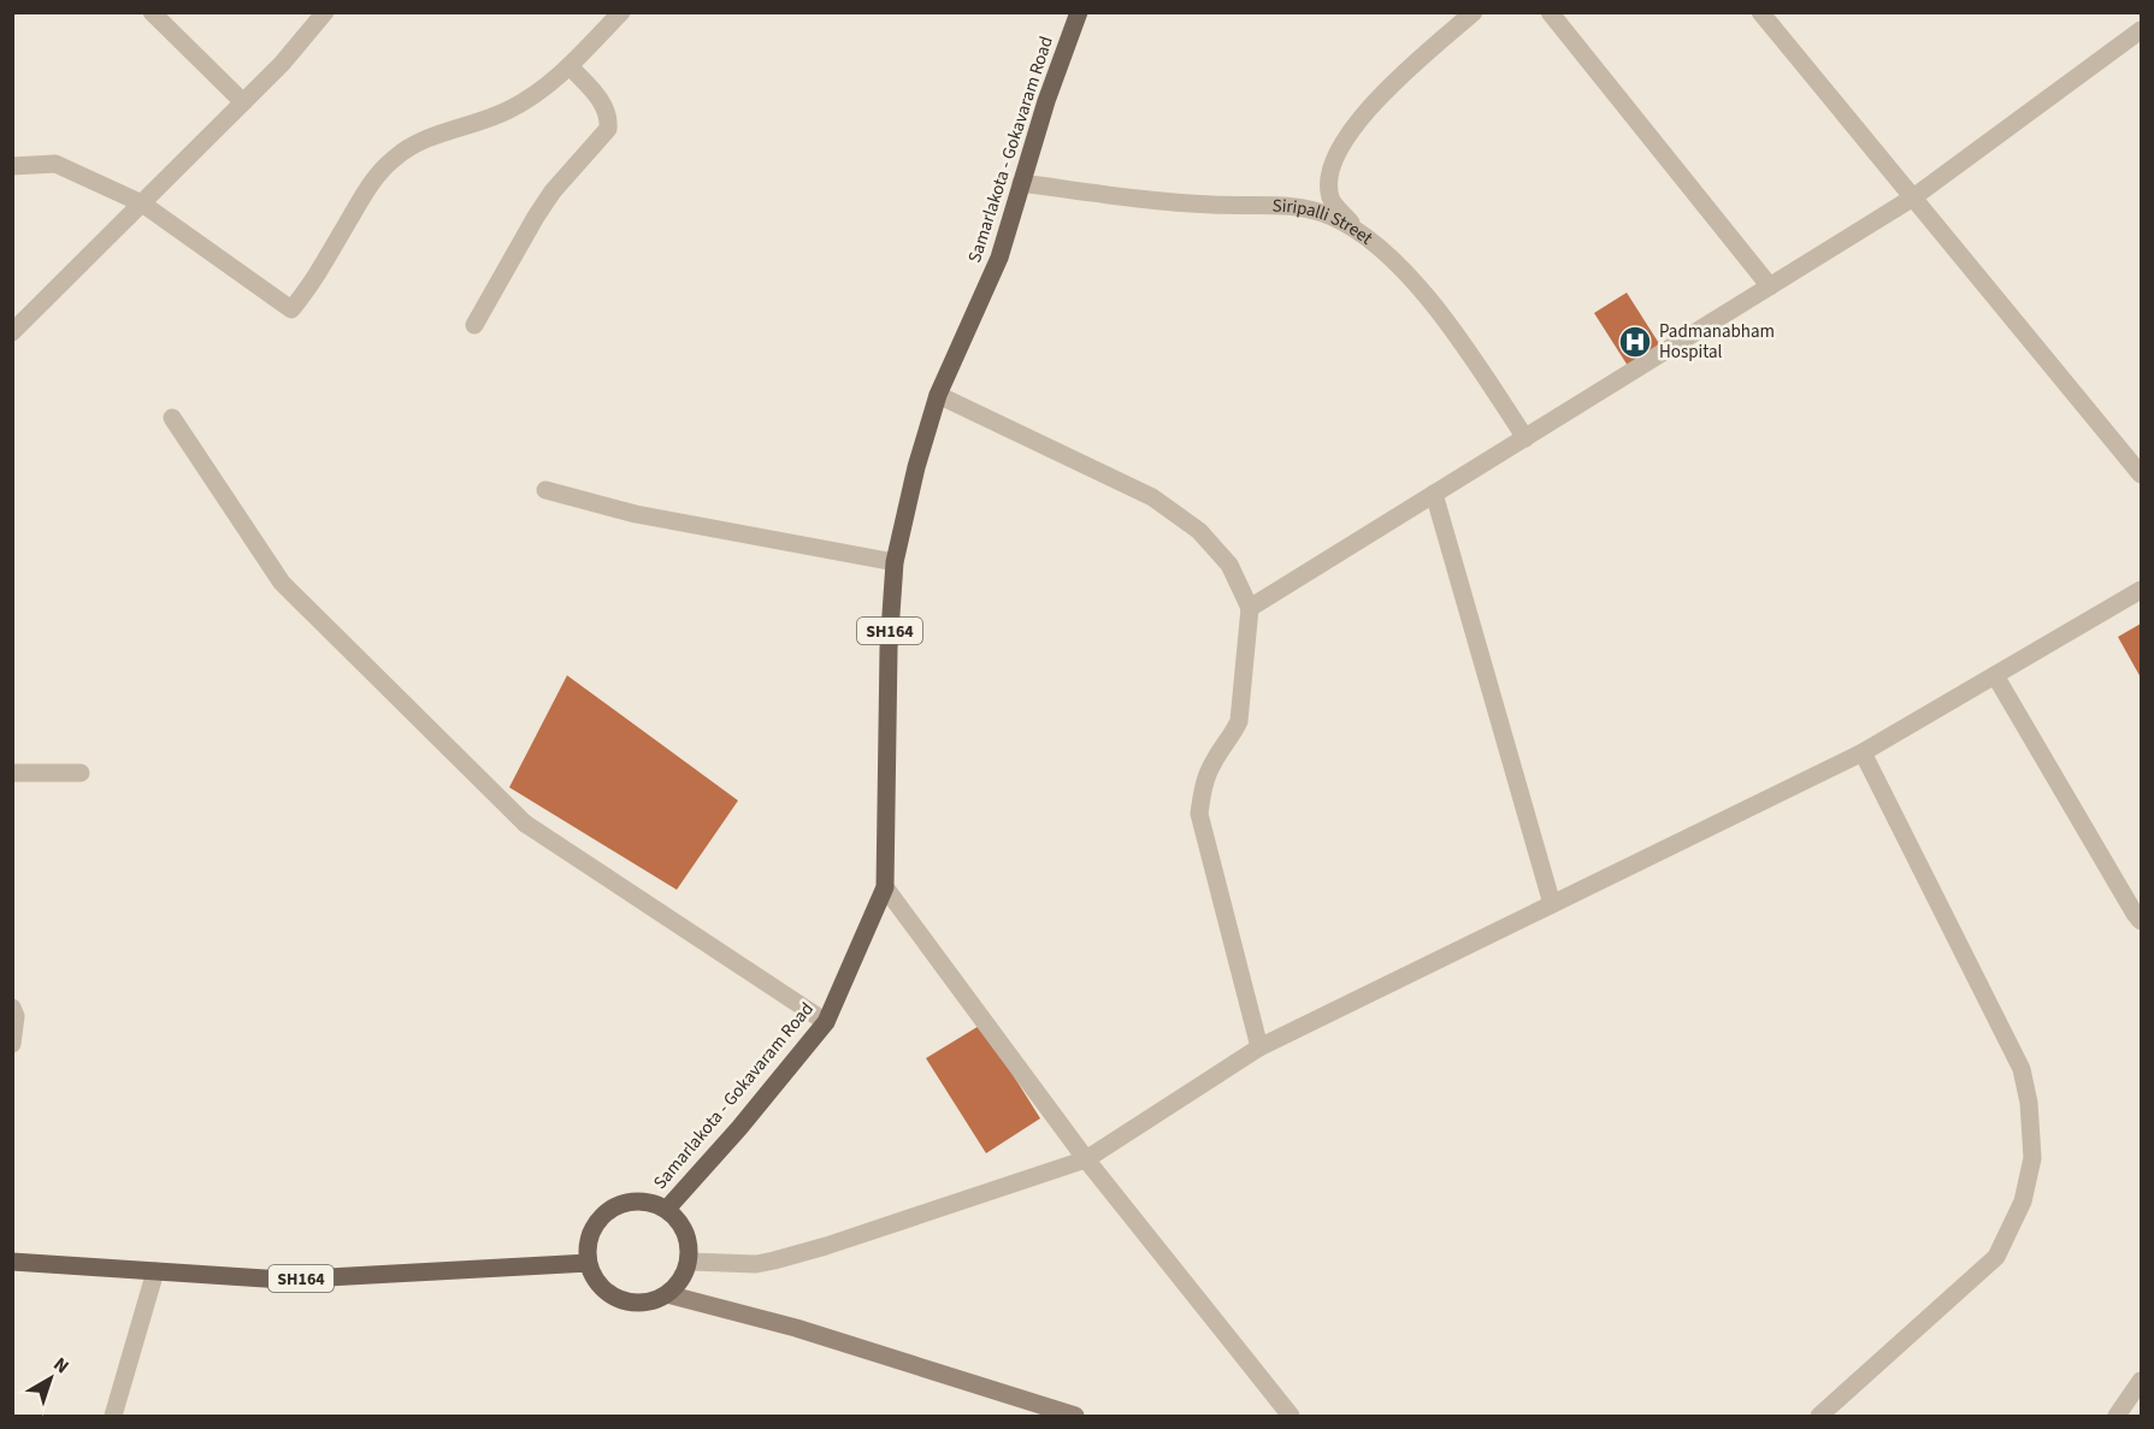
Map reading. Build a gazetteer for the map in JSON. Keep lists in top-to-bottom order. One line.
{"streets":{"main road":["Samarlakota - Gokavaram Road","SH164"],"street":["Siripalli Street"]},"crossings":[["Samarlakota - Gokavaram Road","Siripalli Street"],["Samarlakota - Gokavaram Road","SH164"]],"places":{"hospital":["Padmanabham Hospital"]},"north":"top right"}
